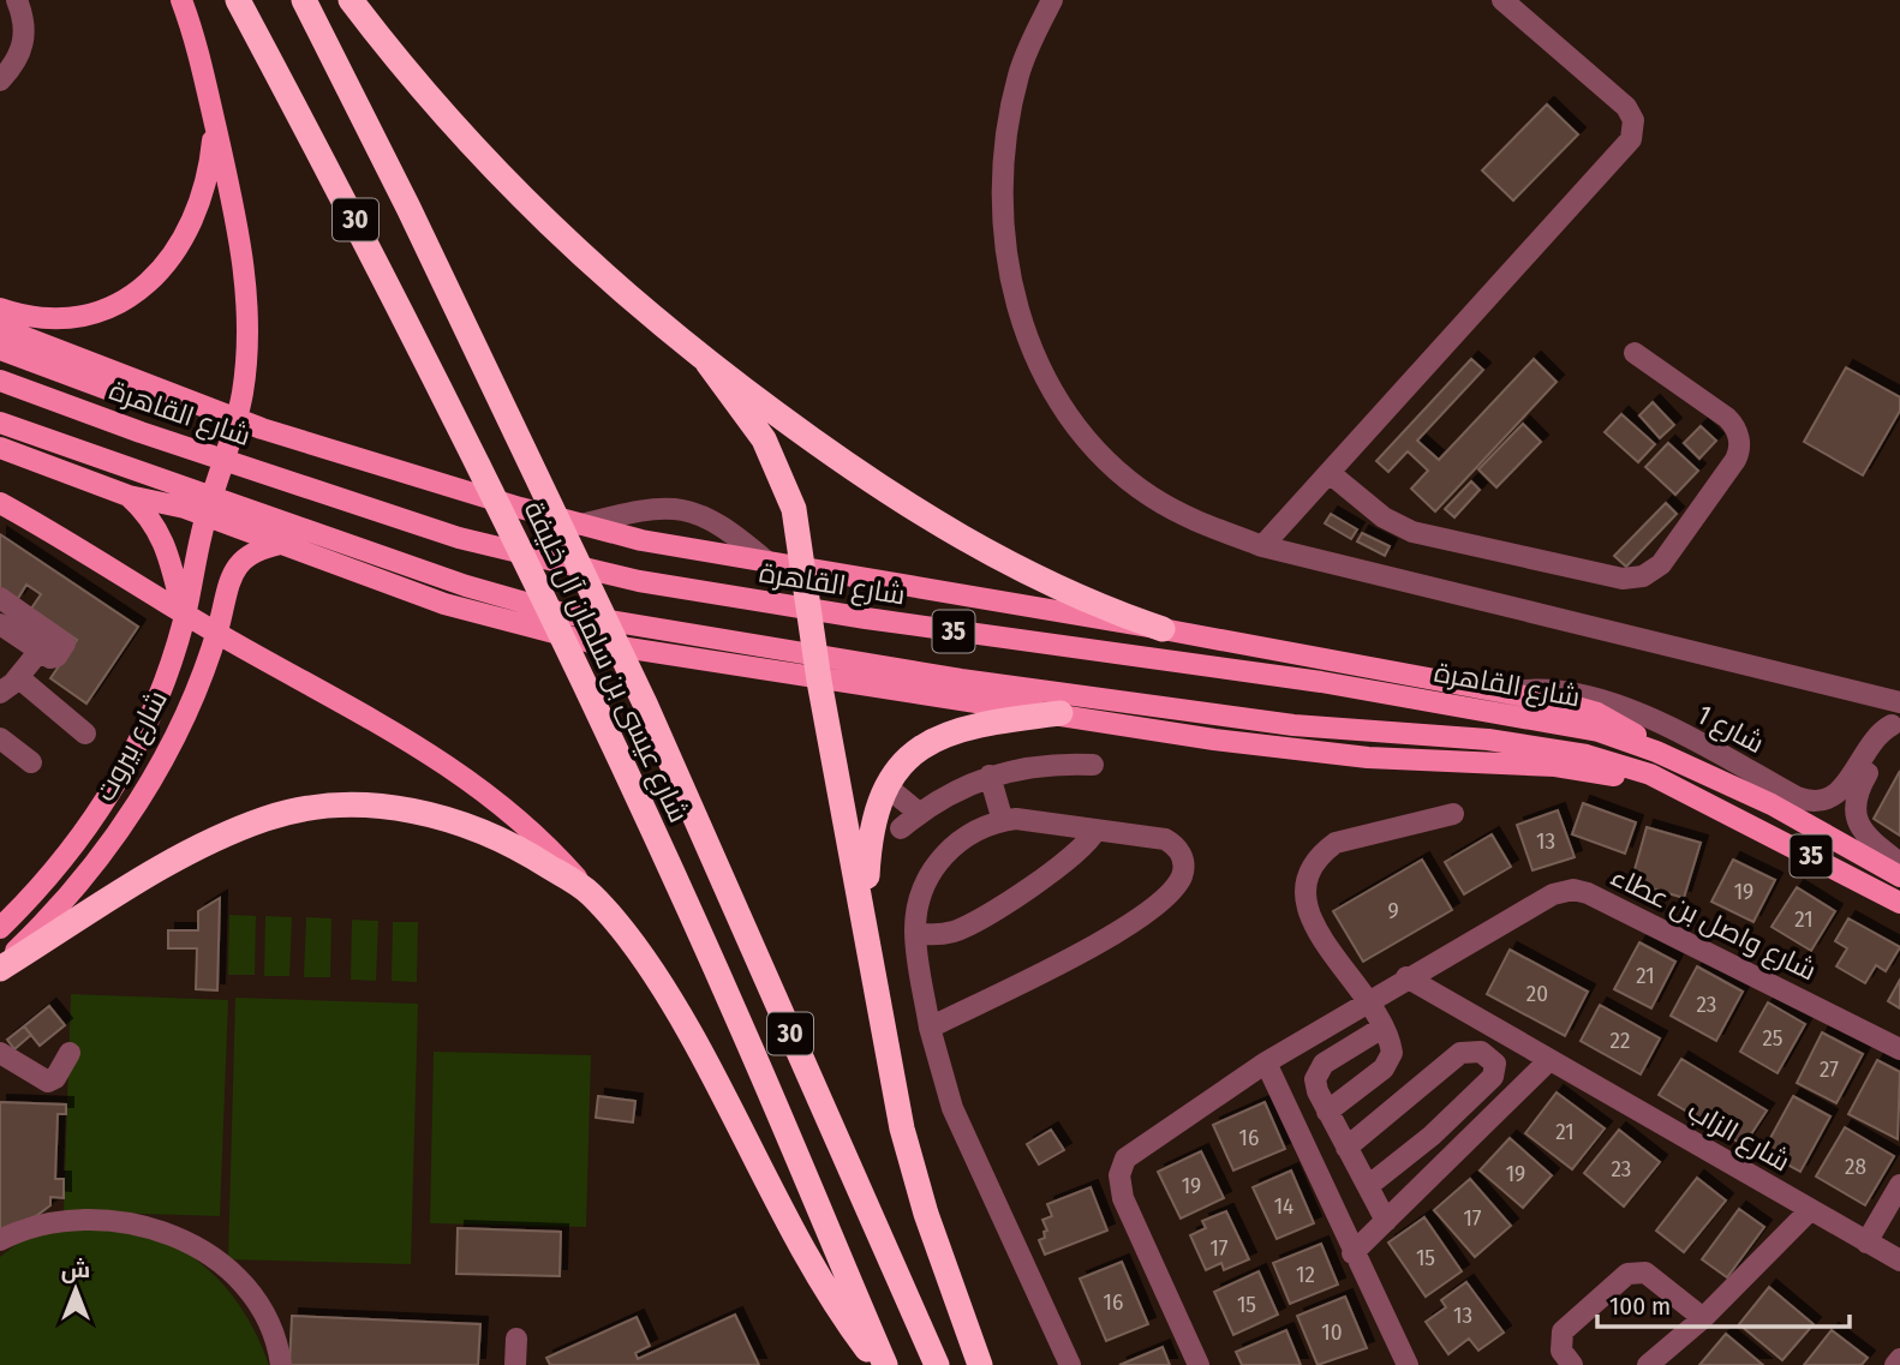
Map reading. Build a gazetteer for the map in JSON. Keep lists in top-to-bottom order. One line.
{"streets":{"highway":["30","شارع عيسى بن سلمان آل خليفة"],"main road":["شارع القاهرة","35","شارع بيروت"],"street":["شارع 1","شارع واصل بن عطاء","شارع الزاب"]},"crossings":[["شارع القاهرة","شارع بيروت"],["شارع واصل بن عطاء","شارع الزاب"]],"house_numbers":["13","19","9","21","21","20","23","25","22","27","21","16","28","23","19","19","14","17","17","15","12","16","15","13","10"],"scale_bar":"100 m","north":"top"}
